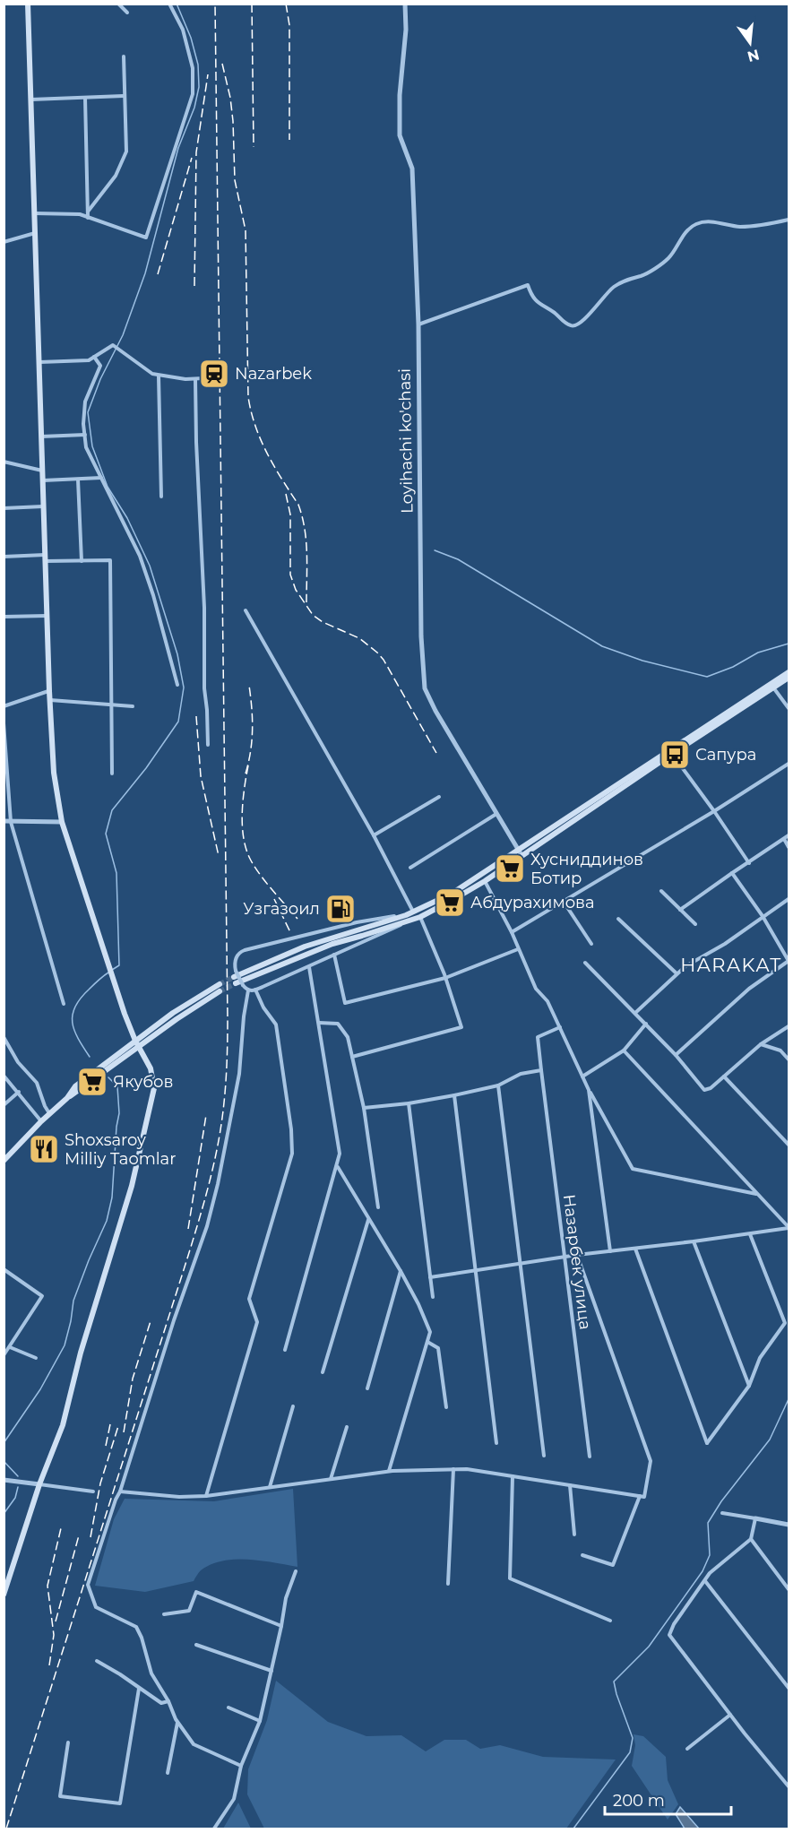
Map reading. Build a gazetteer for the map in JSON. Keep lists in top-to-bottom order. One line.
{"streets":{"street":["Loyihachi ko'chasi","Назарбек улица"]},"districts":["HARAKAT"],"places":{"station":["Nazarbek"],"bus stop":["Сапура"],"supermarket":["Хусниддинов Ботир","Абдурахимова","Якубов"],"fuel station":["Узгазоил"],"restaurant":["Shoxsaroy Milliy Taomlar"]},"scale_bar":"200 m","north":"bottom"}
